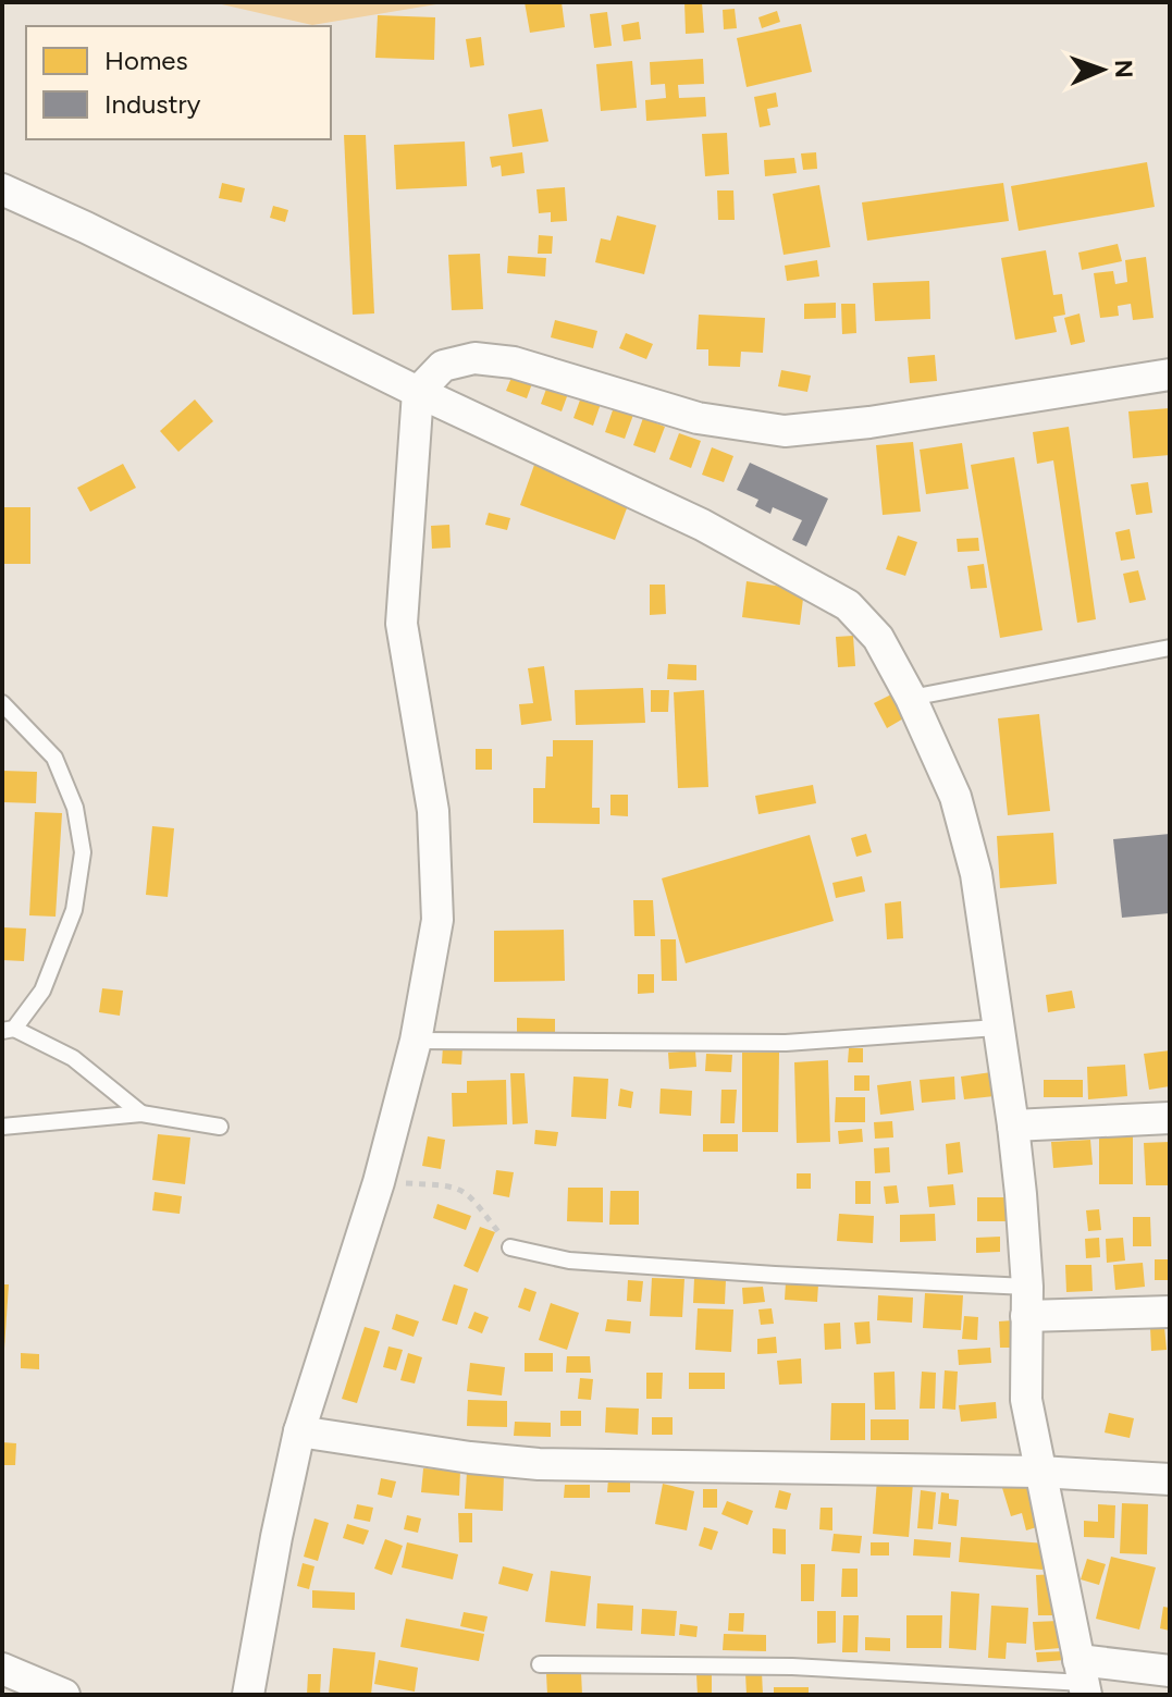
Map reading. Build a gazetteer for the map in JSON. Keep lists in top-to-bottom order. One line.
{"legend":["Homes","Industry"],"north":"right"}
